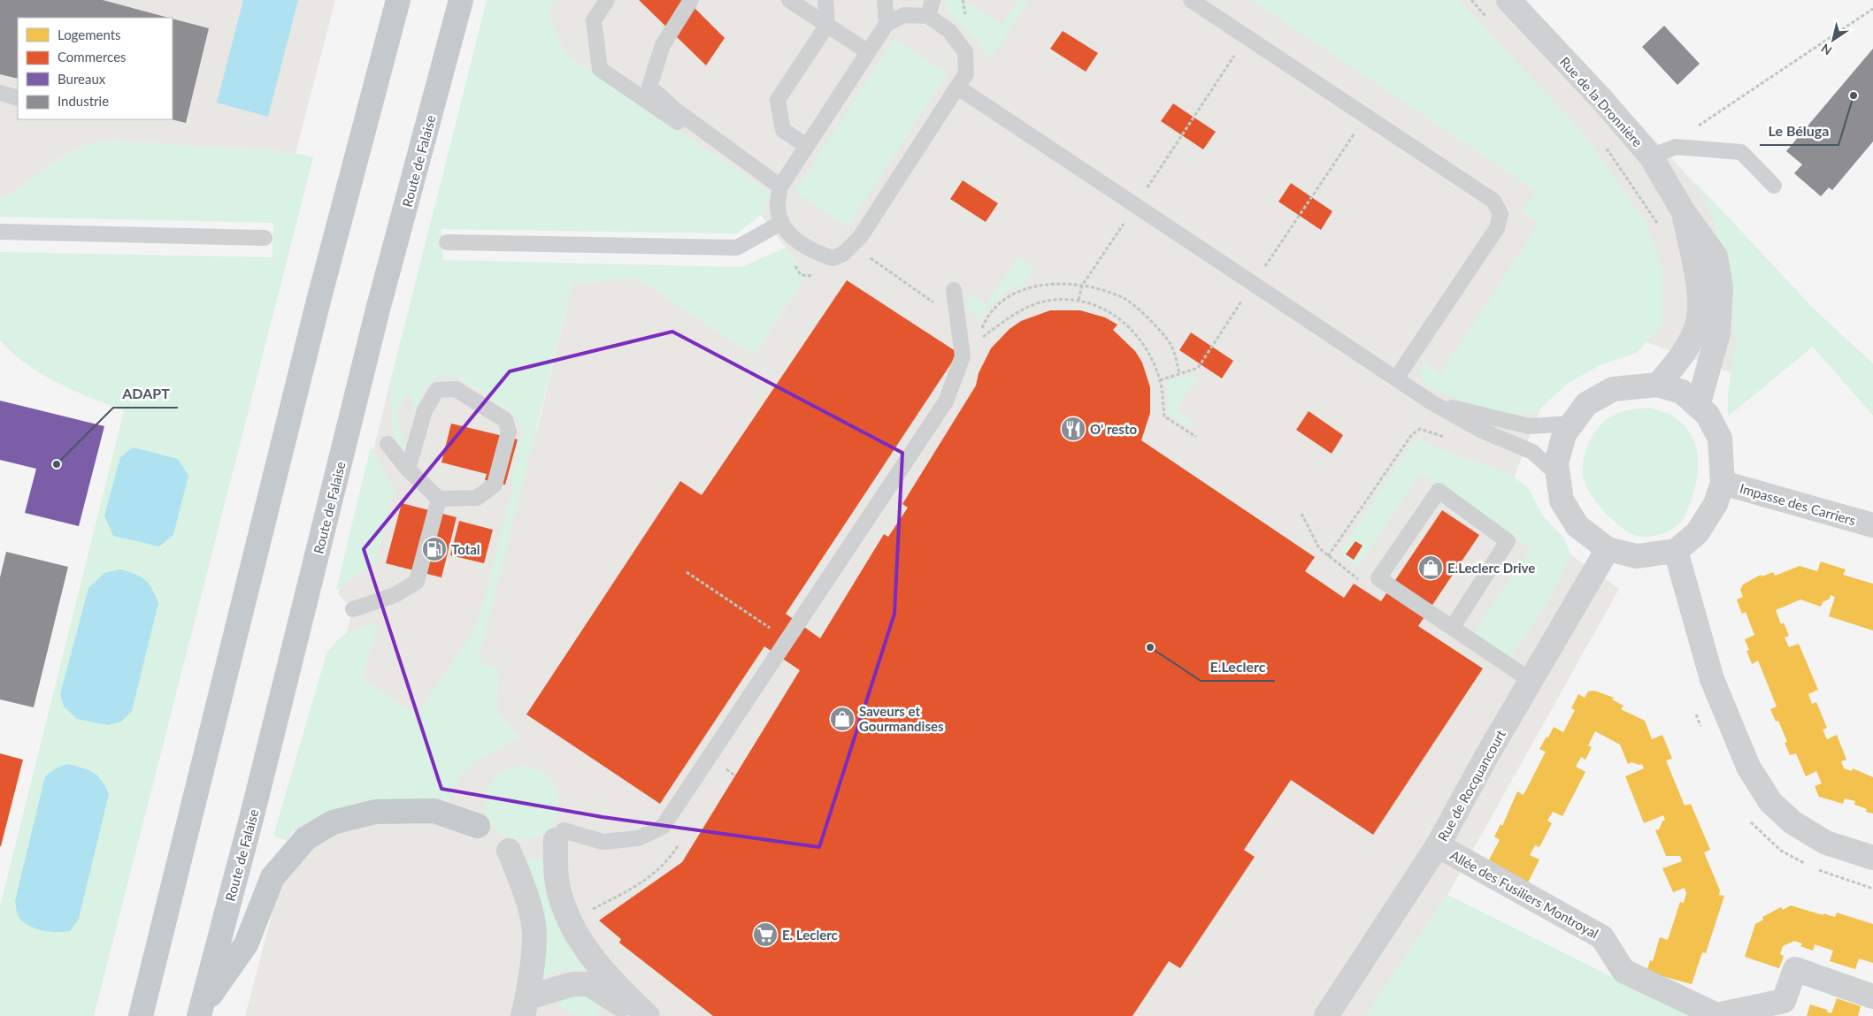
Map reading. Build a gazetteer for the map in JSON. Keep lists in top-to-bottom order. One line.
{"streets":{"highway":["Route de Falaise"],"street":["Rue de la Dronnière","Impasse des Carriers","Rue de Rocquancourt","Allée des Fusiliers Montroyal"]},"crossings":[["Rue de Rocquancourt","Allée des Fusiliers Montroyal"]],"places":{"other":["Le Béluga","ADAPT","E.Leclerc"],"restaurant":["O' resto"],"fuel station":["Total"],"shop":["E.Leclerc Drive","Saveurs et Gourmandises"],"supermarket":["E. Leclerc"]},"legend":["Logements","Commerces","Bureaux","Industrie"],"north":"bottom left"}
